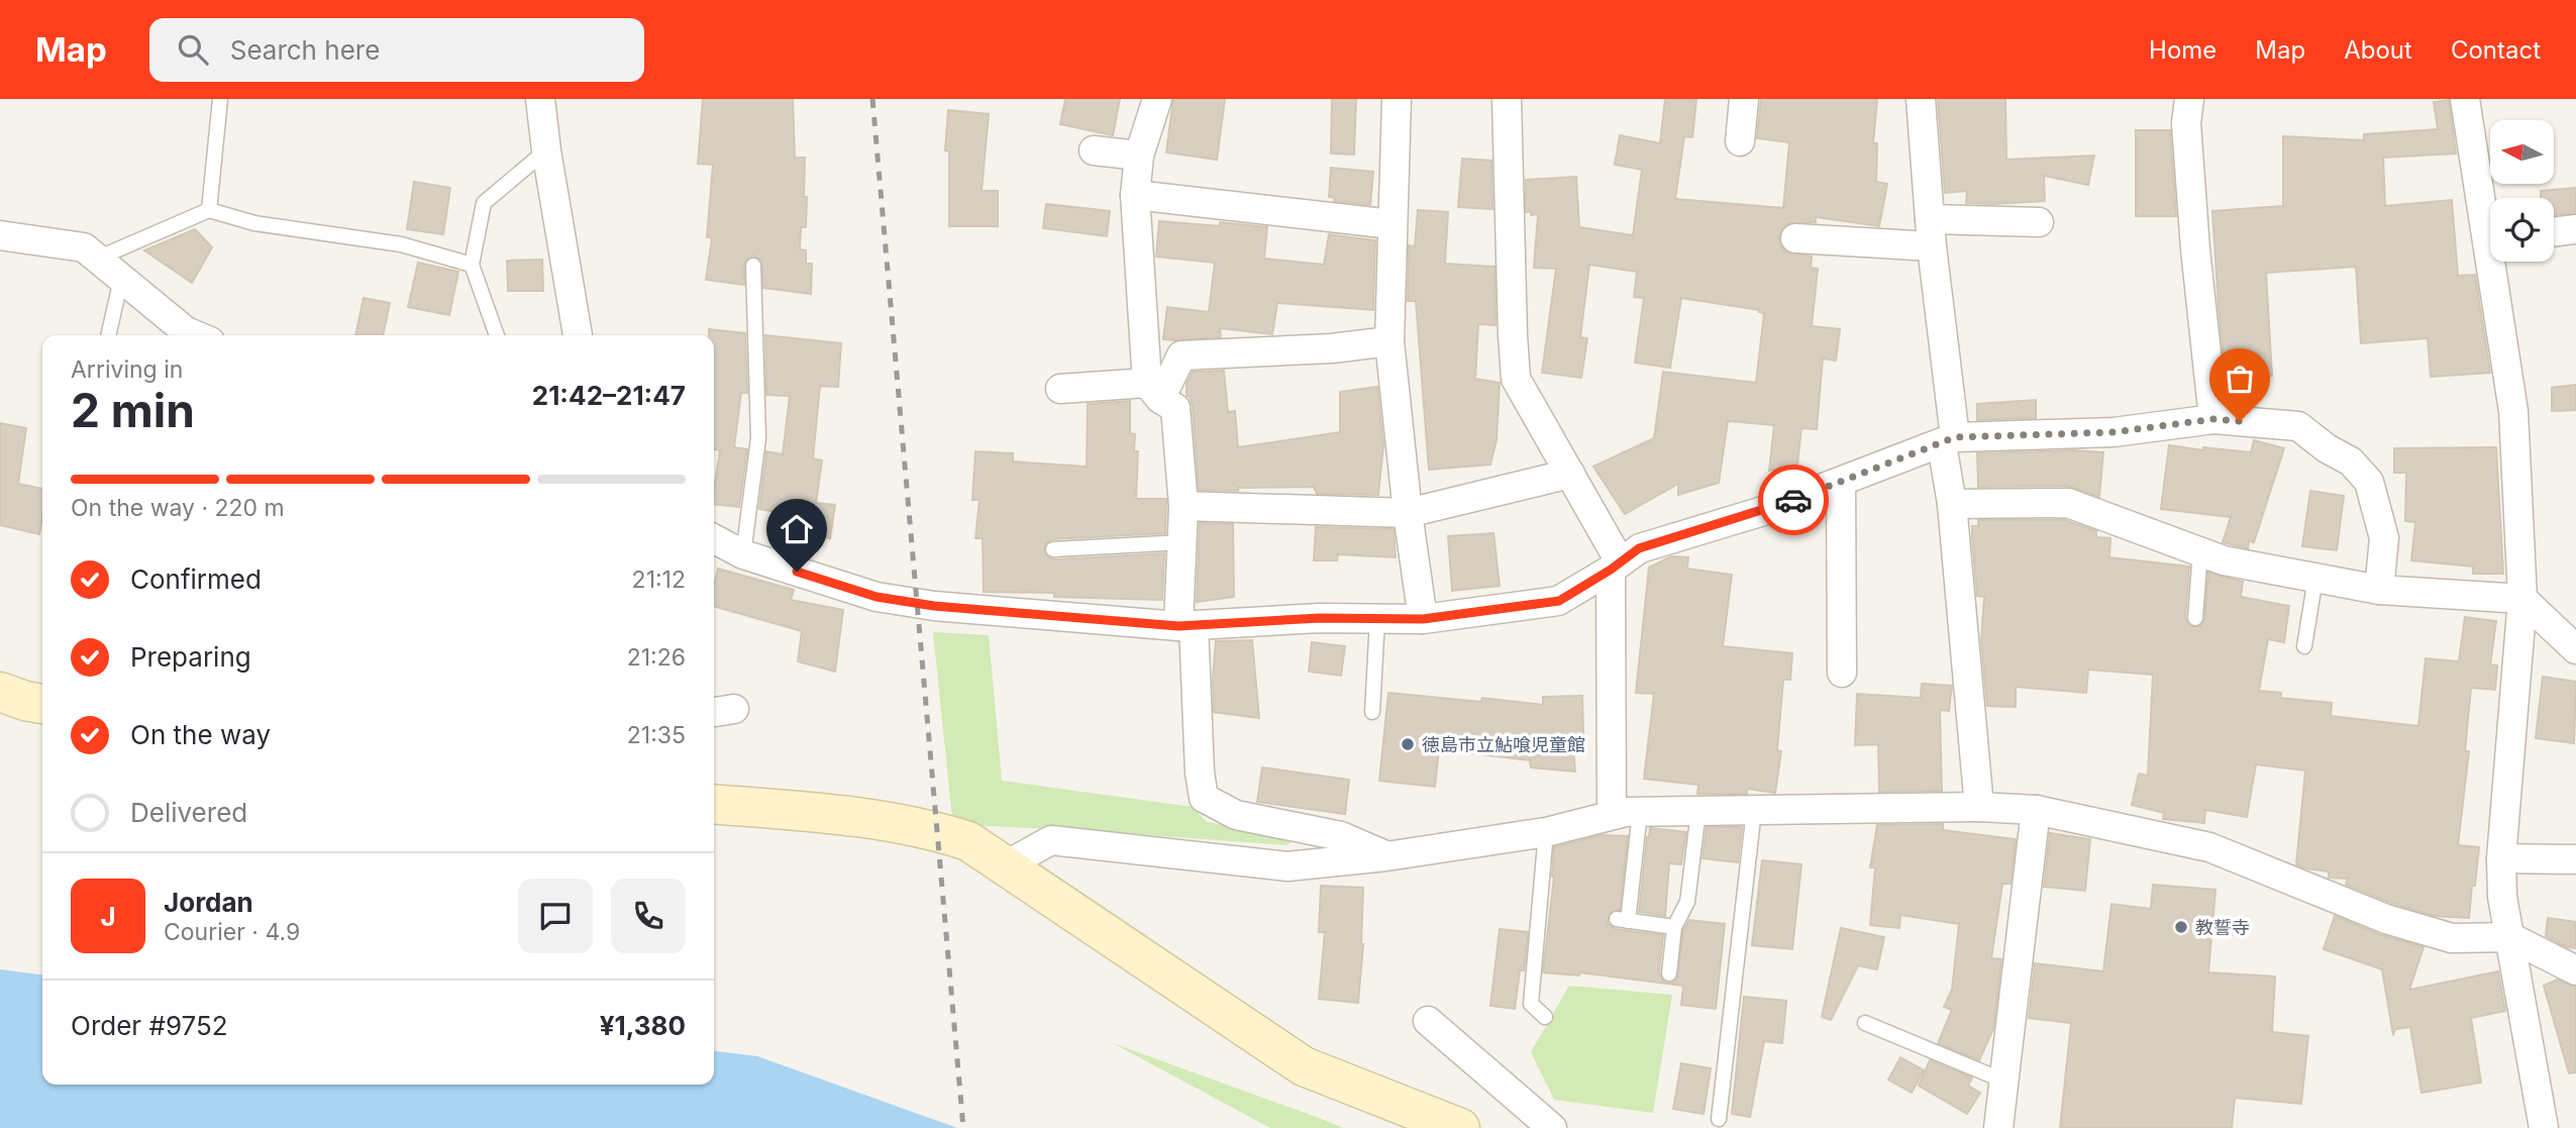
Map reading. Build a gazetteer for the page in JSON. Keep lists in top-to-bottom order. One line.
{"places":["徳島市立鮎喰児童館","教誓寺"],"north":"left","page":{"header":"Map","search":"Search here","nav":["Home","Map","About","Contact"],"heading":["2 min","Arriving in","21:42–21:47"],"panel":["Jordan","Courier · 4.9","Order #9752","¥1,380"],"bar":"On the way · 220 m","list":[["Confirmed","21:12"],["Preparing","21:26"],["On the way","21:35"],"Delivered"],"round":"J"}}
